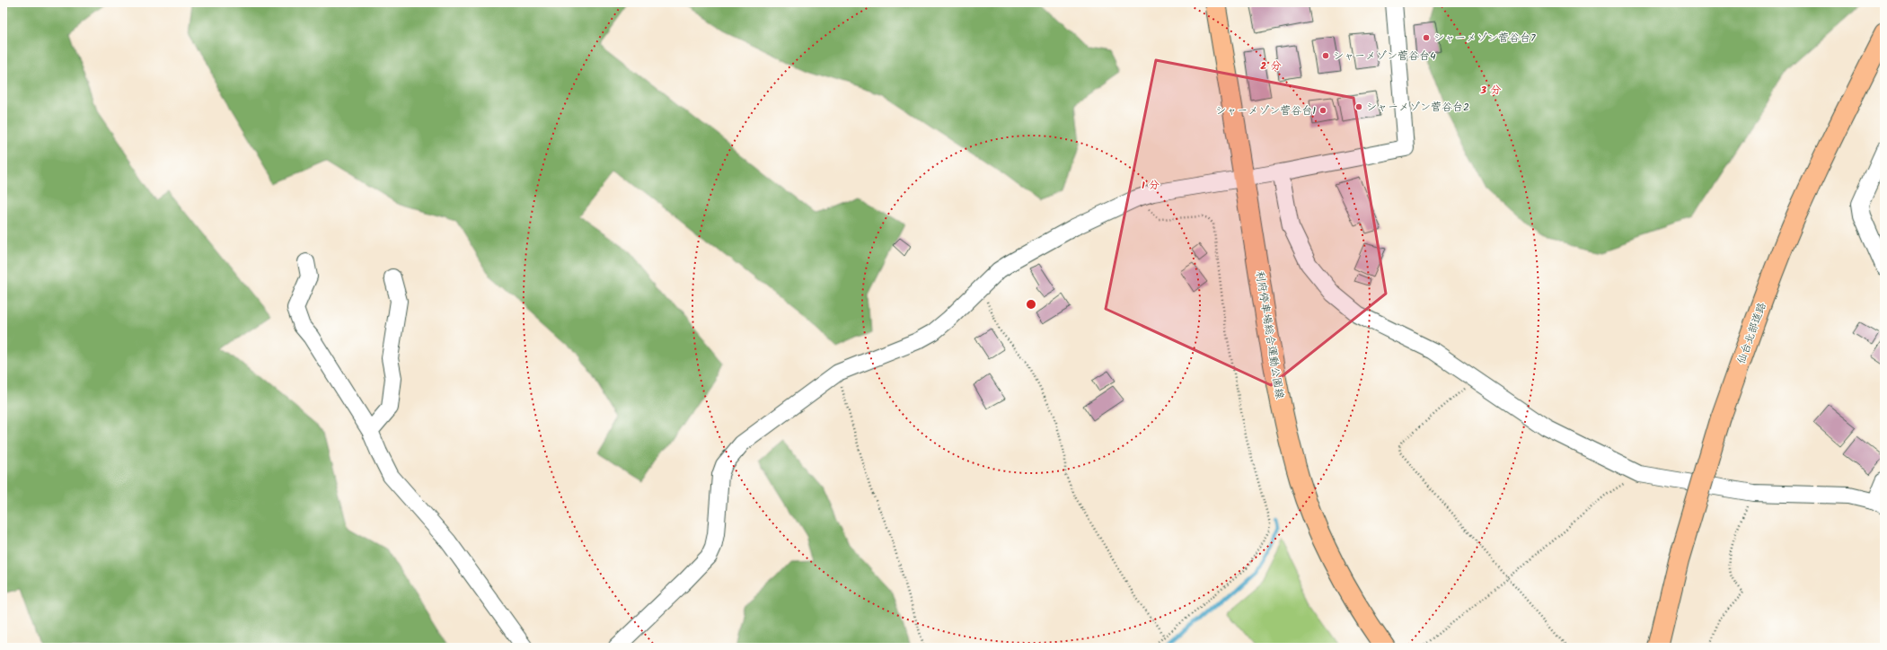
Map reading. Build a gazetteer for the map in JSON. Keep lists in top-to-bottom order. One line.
{"streets":{"main road":["仙台北部道路","利府停車場総合運動公園線"]},"places":["シャーメゾン菅谷台7","シャーメゾン菅谷台4","シャーメゾン菅谷台2","シャーメゾン菅谷台1"],"rings":["2 分","3 分","1 分"]}
